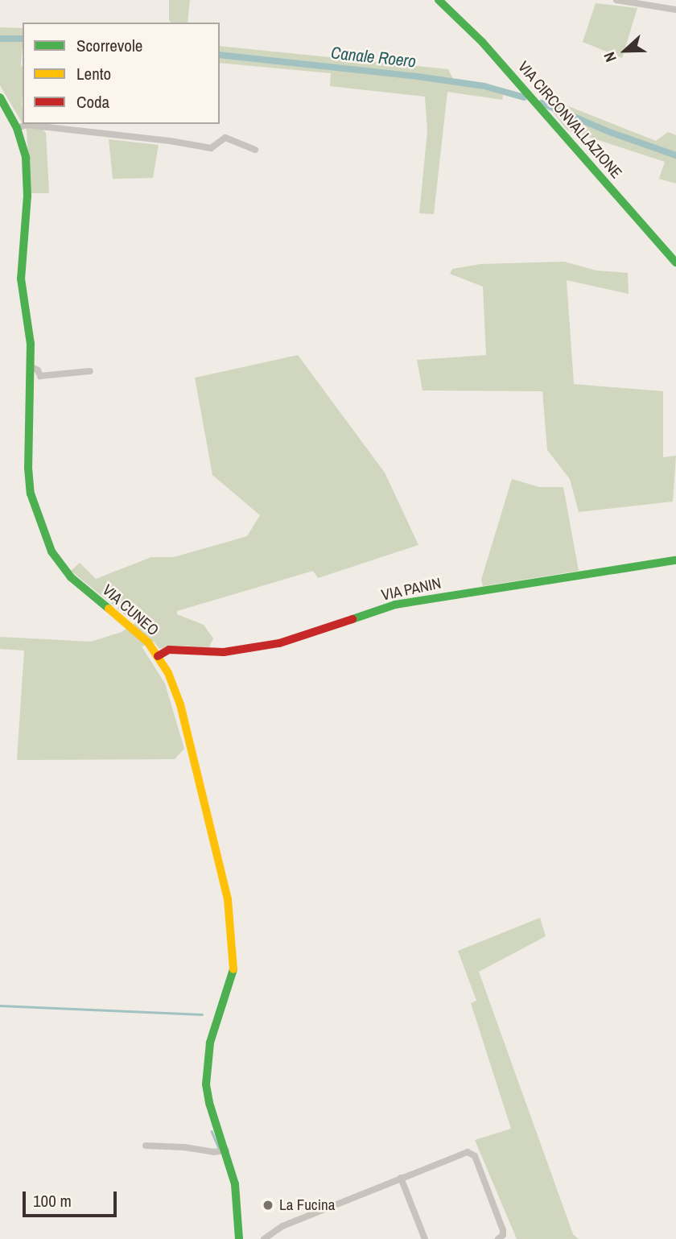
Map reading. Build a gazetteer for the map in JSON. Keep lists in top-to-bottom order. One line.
{"streets":{"street":["VIA CIRCONVALLAZIONE","VIA PANIN","VIA CUNEO"]},"crossings":[["VIA PANIN","VIA CUNEO"]],"water":["Canale Roero"],"places":["La Fucina"],"legend":["Scorrevole","Lento","Coda"],"scale_bar":"100 m","north":"left"}
